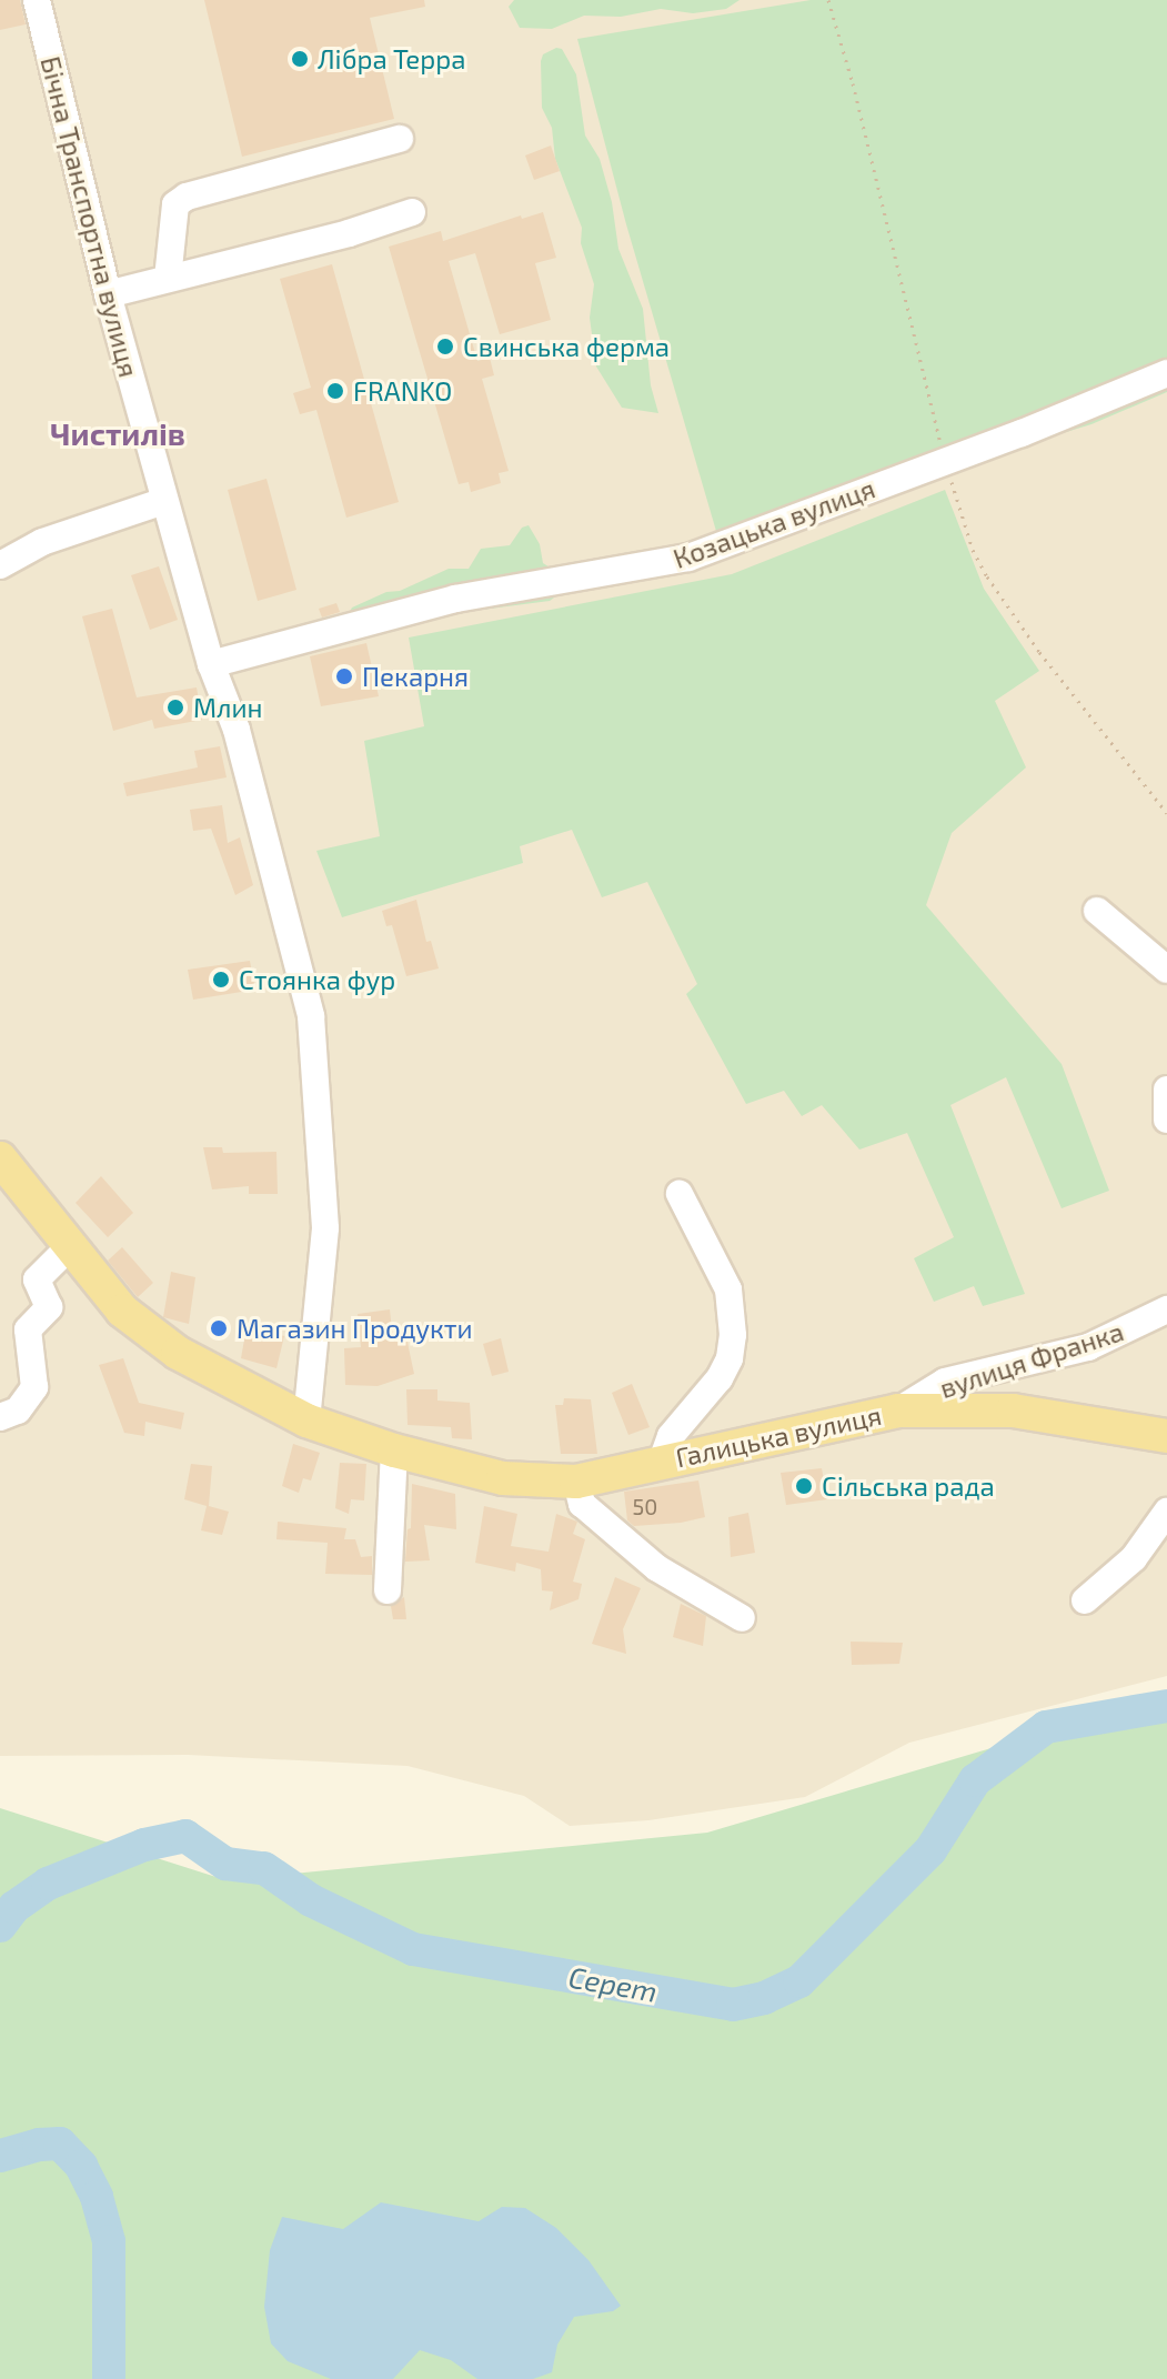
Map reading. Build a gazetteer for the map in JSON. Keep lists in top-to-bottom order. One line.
{"streets":{"main road":["Галицька вулиця"],"street":["Бічна Транспортна вулиця","Козацька вулиця","вулиця Франка"]},"crossings":[["Бічна Транспортна вулиця","Козацька вулиця"],["Бічна Транспортна вулиця","Галицька вулиця"],["вулиця Франка","Галицька вулиця"]],"districts":["Чистилів"],"water":["Серет"],"places":["Лібра Терра","Свинська ферма","FRANKO","Пекарня","Млин","Стоянка фур","Магазин Продукти","Сільська рада"],"house_numbers":["50"]}
